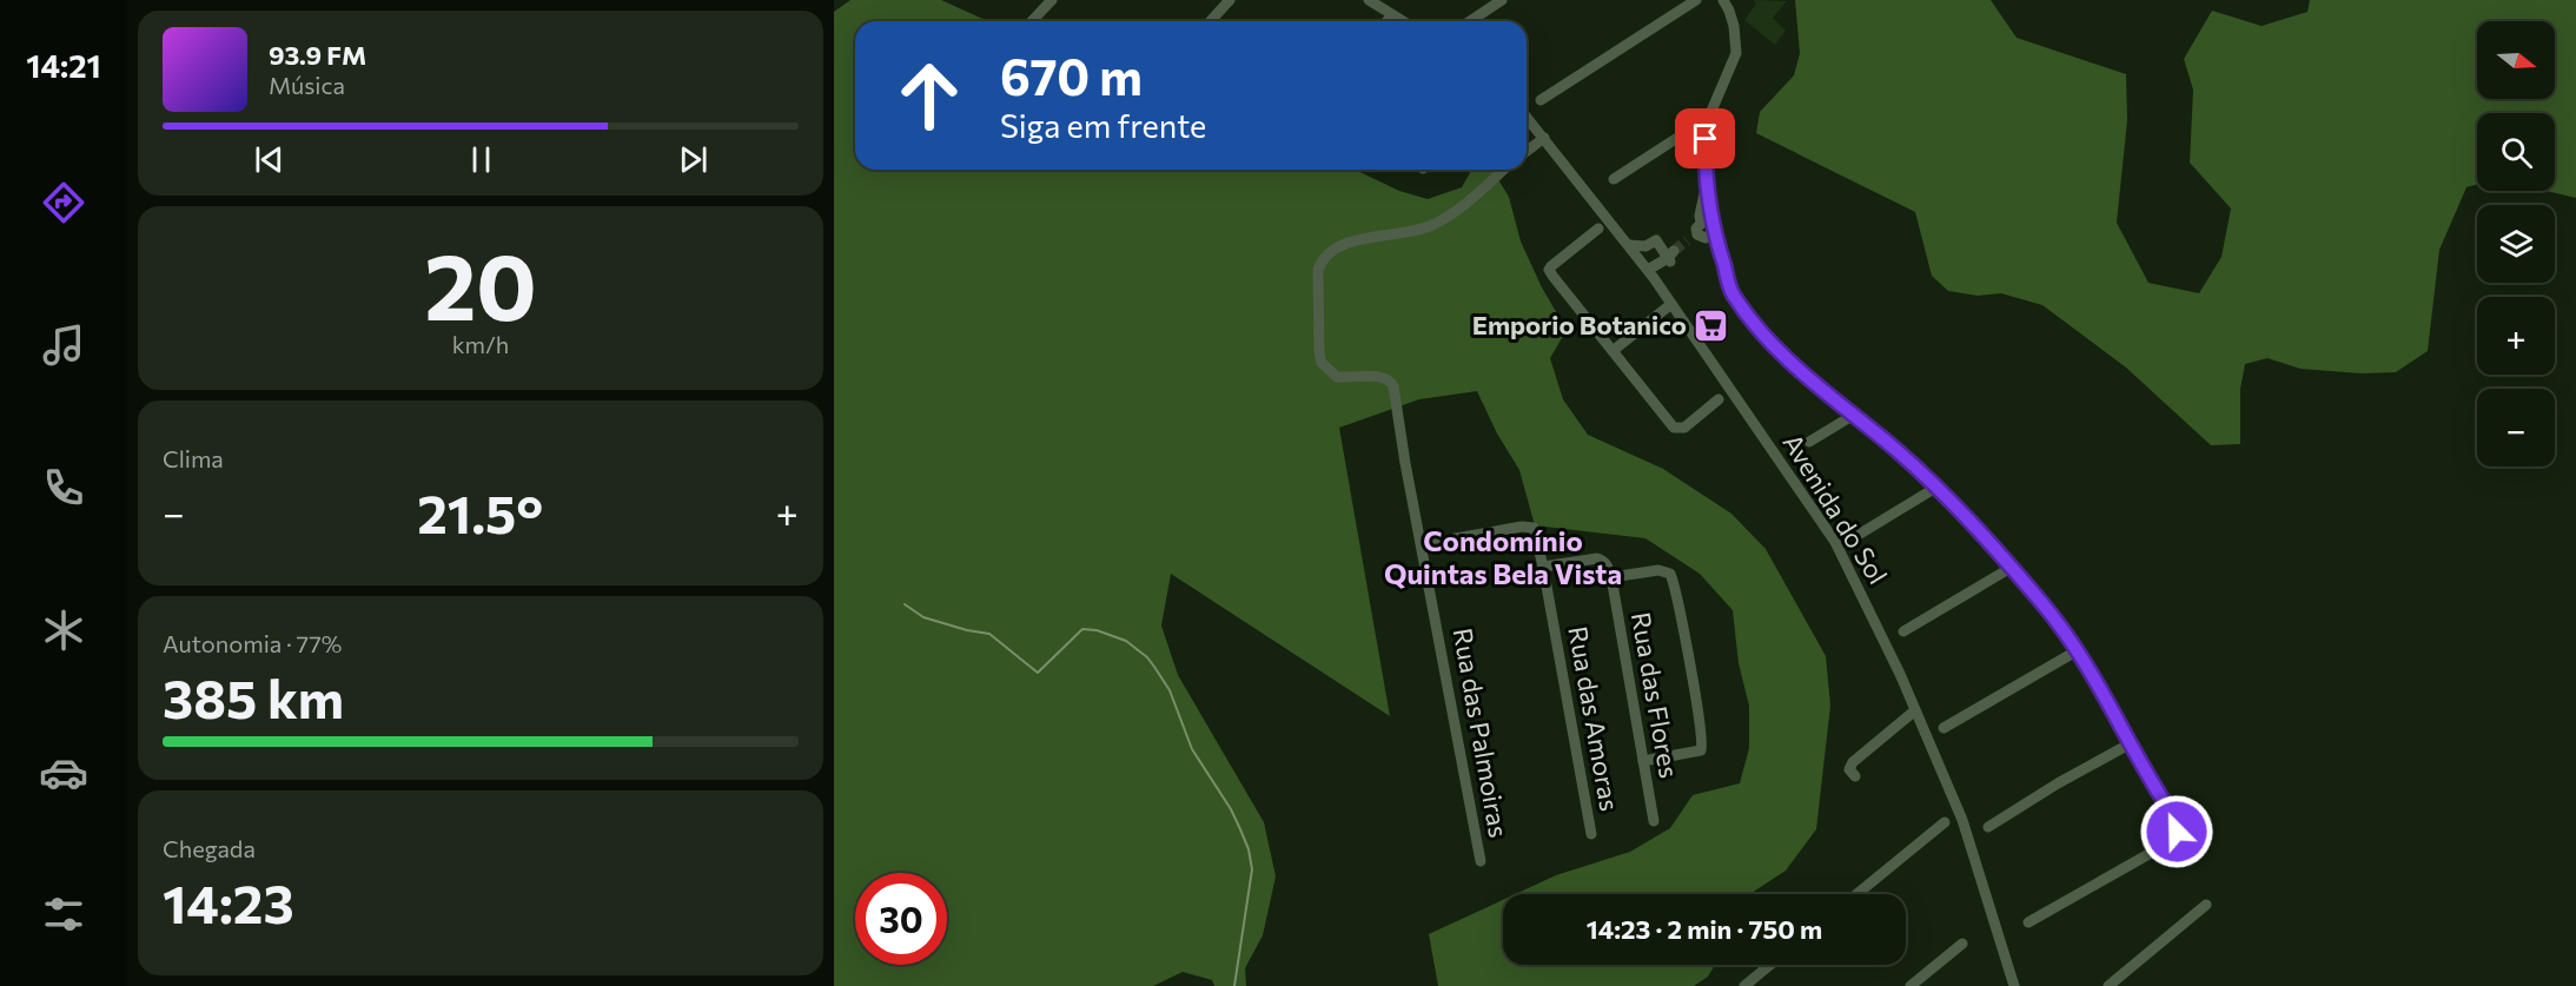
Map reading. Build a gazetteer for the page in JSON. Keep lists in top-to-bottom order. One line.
{"streets":{"street":["Avenida do Sol","Rua das Flores","Rua das Amoras","Rua das Palmoiras"]},"crossings":[["Rua das Amoras","Rua das Palmoiras"]],"districts":["Condomínio Quintas Bela Vista"],"places":{"supermarket":["Emporio Botanico"]},"north":"right","page":{"tabs":"14:21","map_buttons":["+","−"],"turn":["670 m","Siga em frente"],"song":["93.9 FM","Música"],"tile":[["20","km/h"],"Clima",["Autonomia · 77%","385 km"],["Chegada","14:23"]],"heat":["−","21.5°","+"],"limit":"30","trip":"14:23 · 2 min · 750 m"}}
